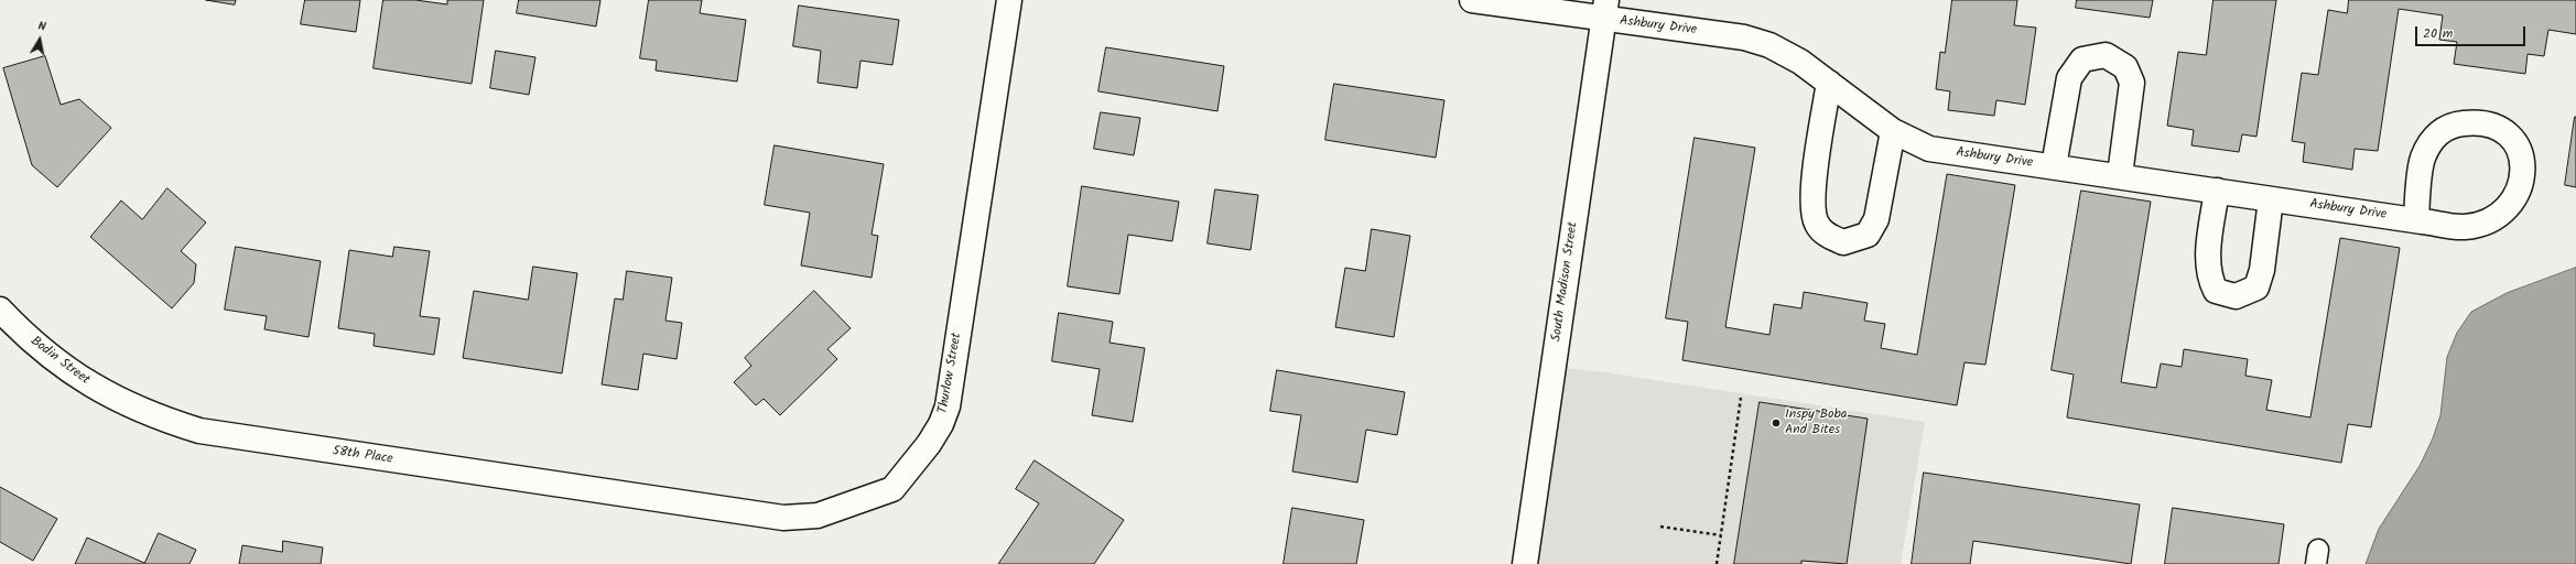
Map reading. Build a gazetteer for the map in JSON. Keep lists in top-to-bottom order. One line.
{"streets":{"street":["Ashbury Drive","South Madison Street","Bodin Street","Thurlow Street","58th Place"]},"crossings":[["Ashbury Drive","South Madison Street"],["Bodin Street","58th Place"],["Thurlow Street","58th Place"]],"places":["Inspy Boba And Bites"],"scale_bar":"20 m","north":"top"}
